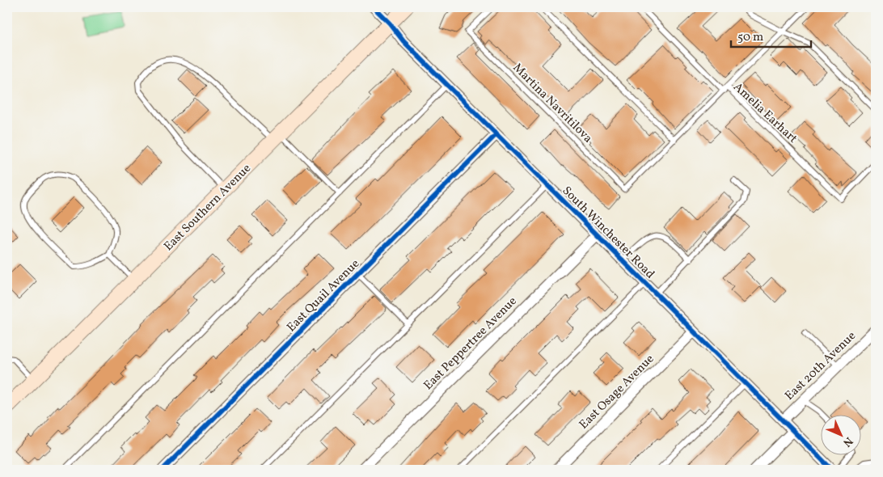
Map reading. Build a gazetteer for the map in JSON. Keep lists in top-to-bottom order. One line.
{"streets":{"main road":["East Southern Avenue"],"street":["South Winchester Road","East Quail Avenue","East Peppertree Avenue","East 20th Avenue","East Osage Avenue"],"lane":["Martina Navritilova","Amelia Earhart"]},"crossings":[["Martina Navritilova","Amelia Earhart"],["East Southern Avenue","South Winchester Road"],["South Winchester Road","East Quail Avenue"],["South Winchester Road","East Peppertree Avenue"],["South Winchester Road","East 20th Avenue"],["South Winchester Road","East Osage Avenue"]],"scale_bar":"50 m","north":"bottom right"}
